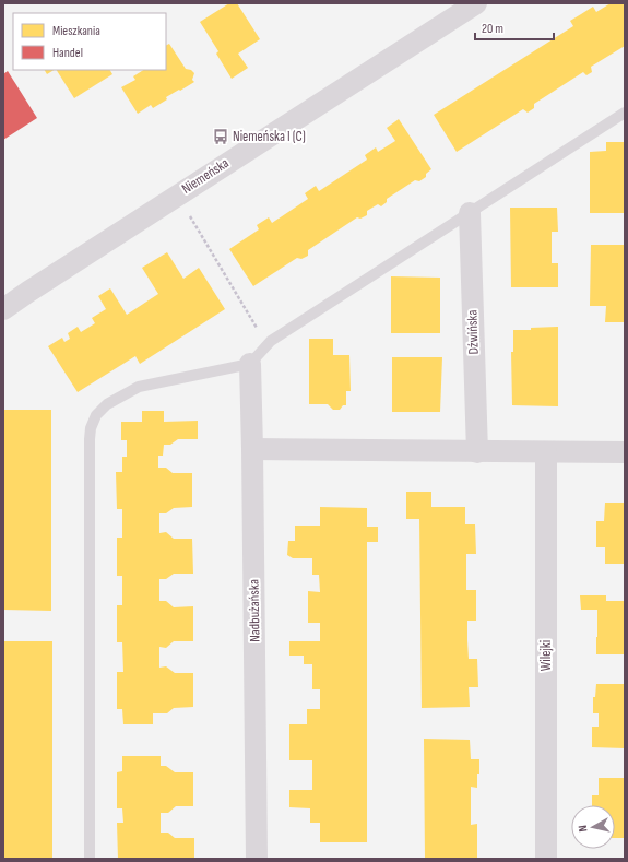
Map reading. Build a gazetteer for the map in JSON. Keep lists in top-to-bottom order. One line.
{"streets":{"street":["Niemeńska","Dźwińska","Nadbużańska","Wilejki"]},"places":{"bus stop":["Niemeńska I (C)"]},"legend":["Mieszkania","Handel"],"scale_bar":"20 m","north":"left"}
